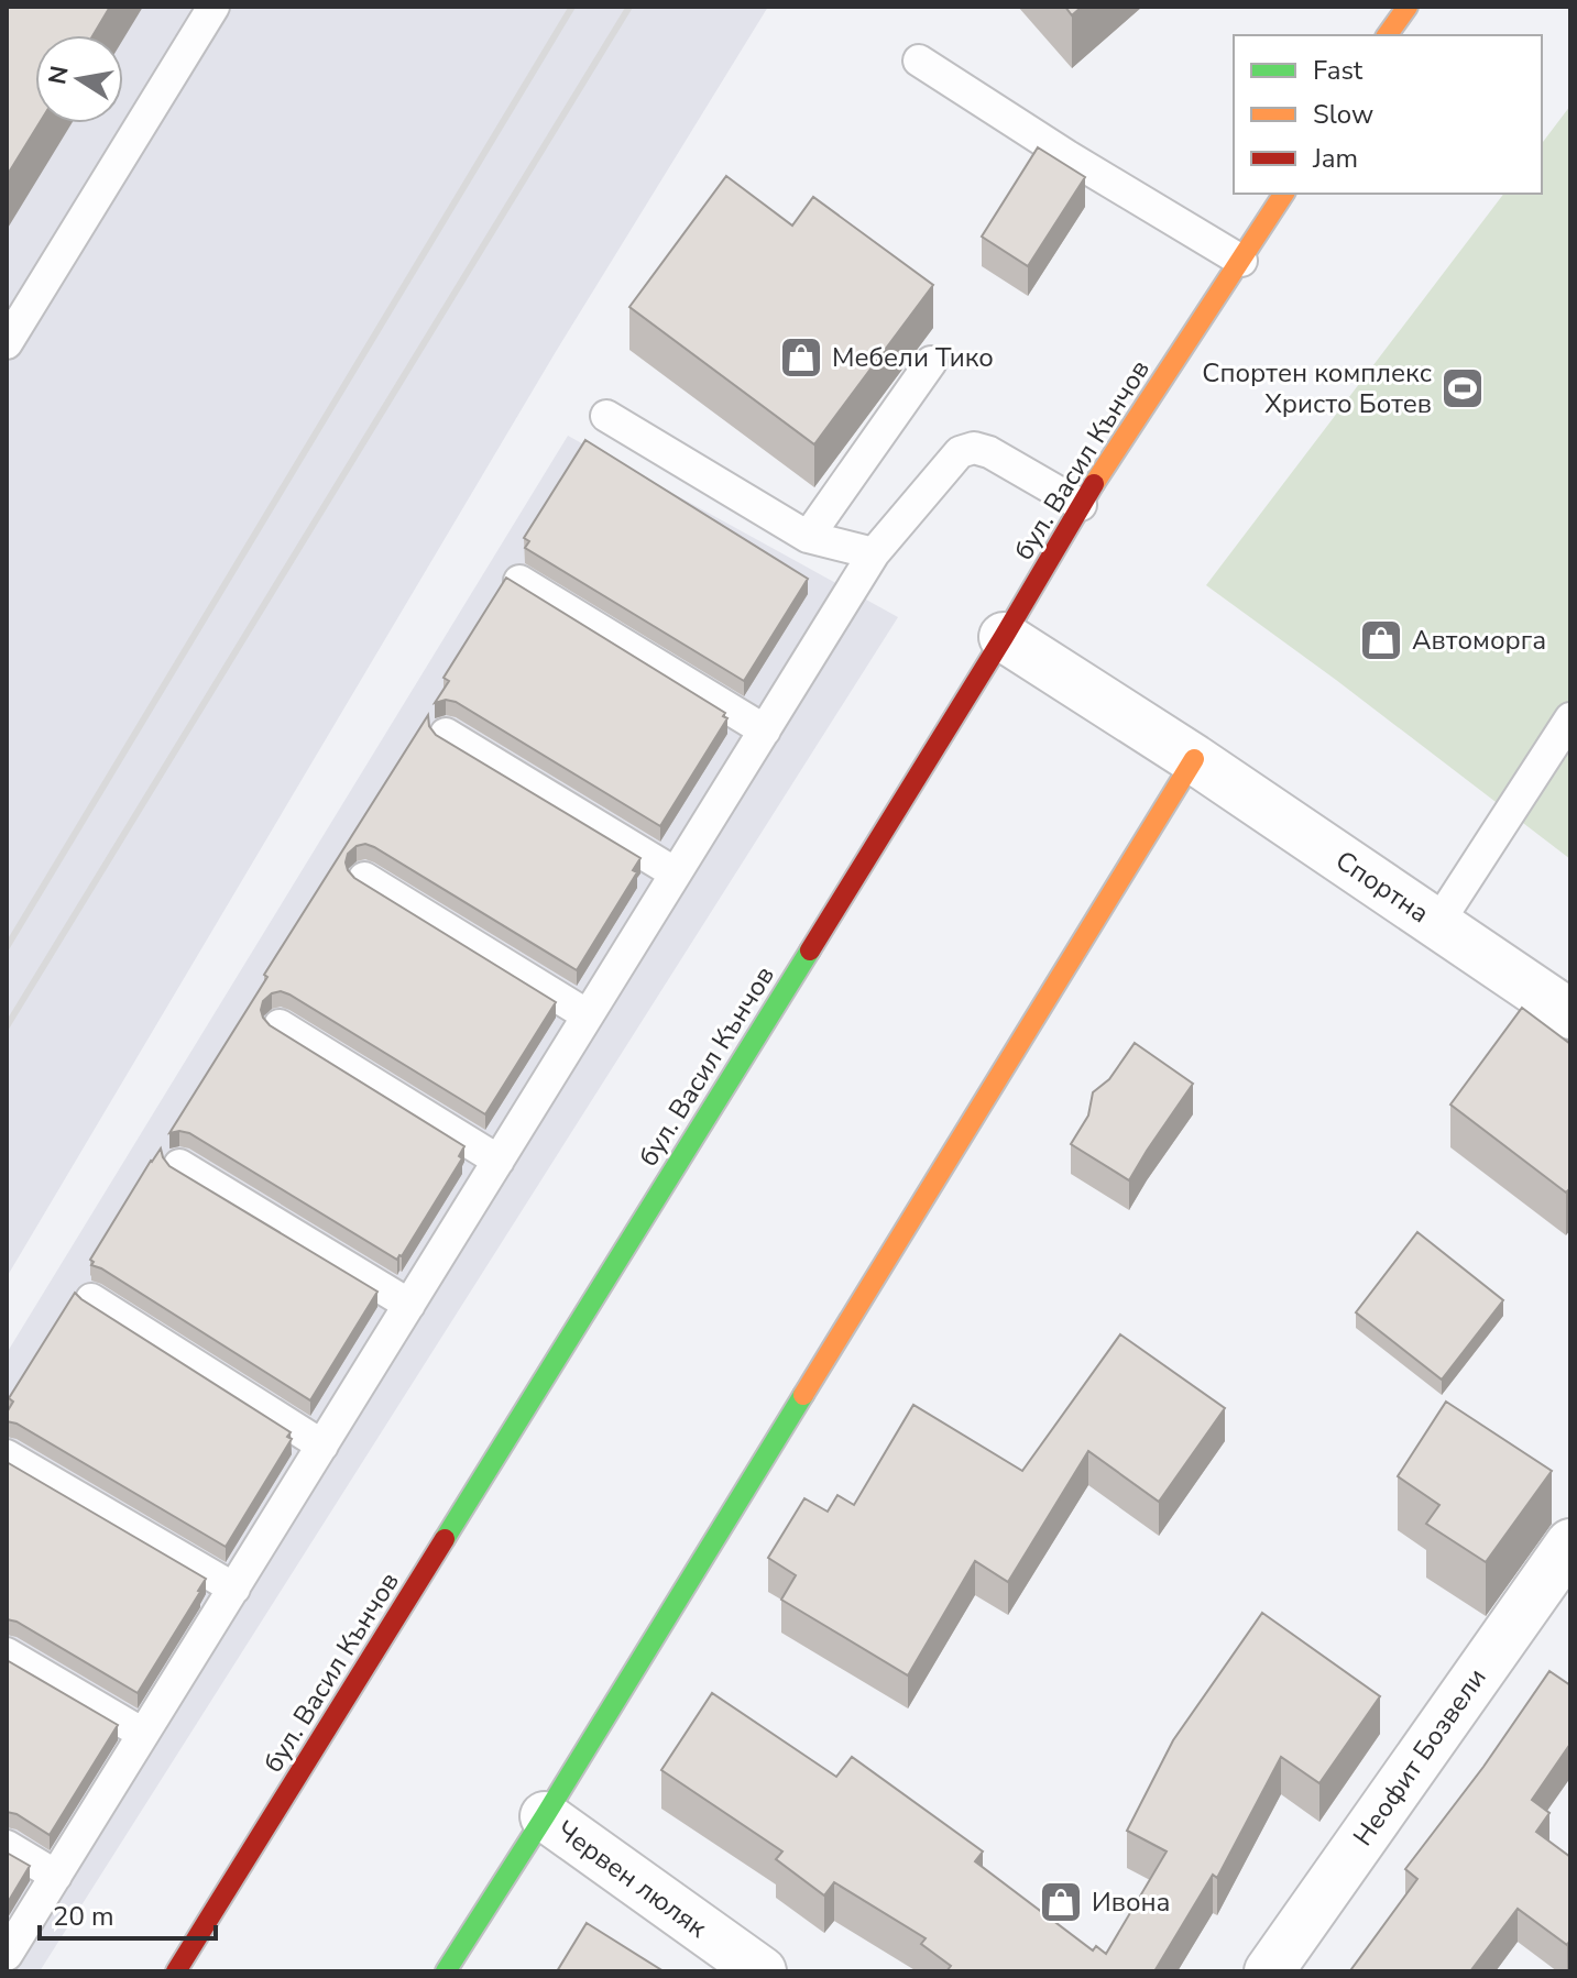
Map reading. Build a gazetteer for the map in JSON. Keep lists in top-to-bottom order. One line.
{"streets":{"main road":["бул. Васил Кънчов"],"street":["Спортна","Неофит Бозвели","Червен люляк"]},"crossings":[["бул. Васил Кънчов","Спортна"]],"places":{"shop":["Мебели Тико","Автоморга","Ивона"],"sports":["Спортен комплекс Христо Ботев"]},"legend":["Fast","Slow","Jam"],"scale_bar":"20 m","north":"left"}
